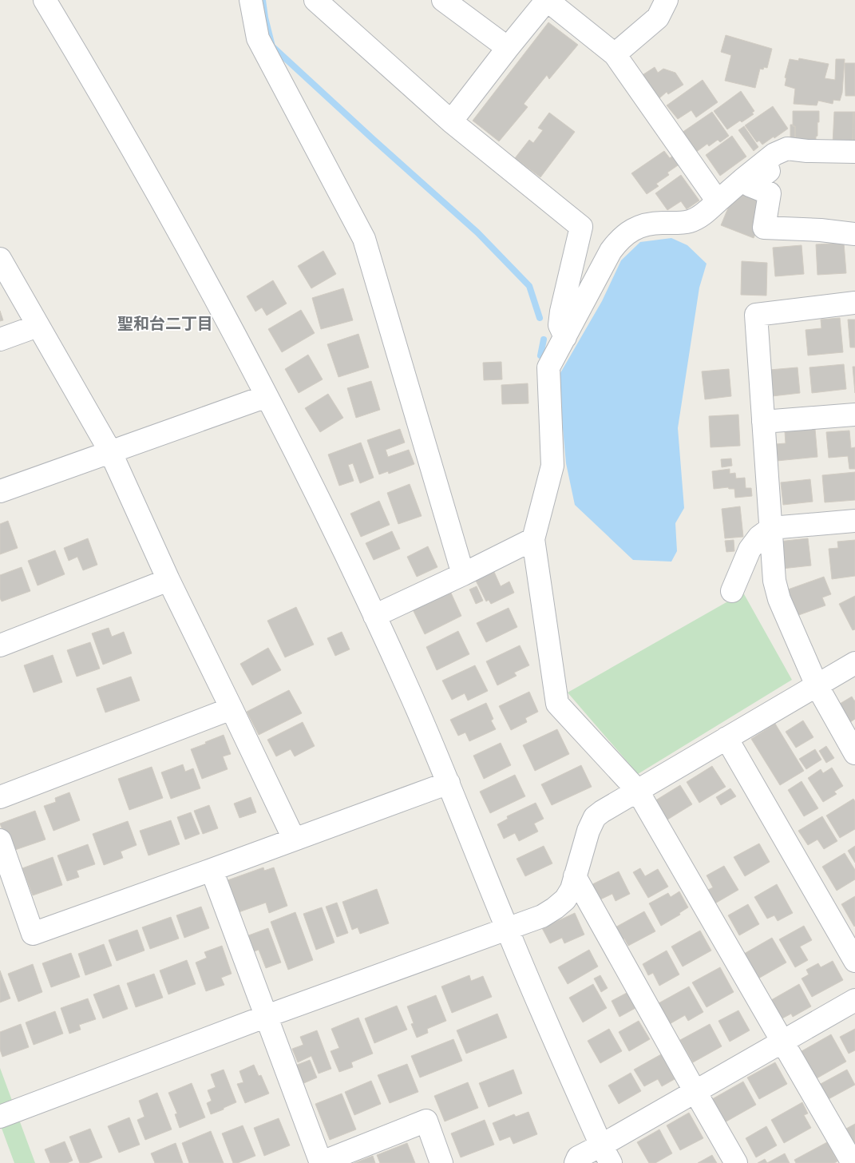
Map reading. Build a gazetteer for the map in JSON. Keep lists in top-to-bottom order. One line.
{"districts":["聖和台二丁目"]}
